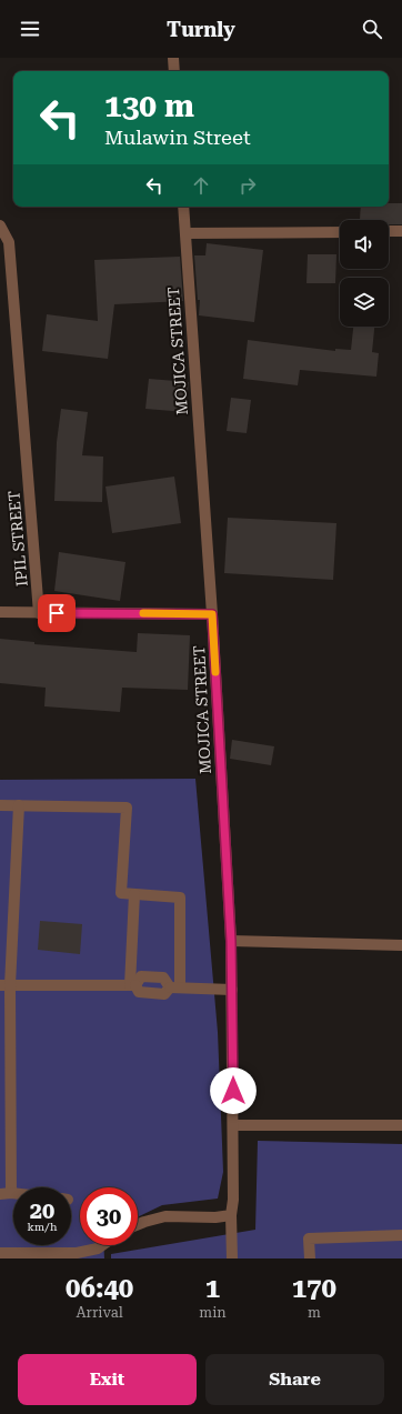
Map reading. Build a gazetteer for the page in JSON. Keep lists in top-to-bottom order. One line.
{"streets":{"street":["MOJICA STREET","IPIL STREET"]},"page":{"header":"Turnly","turn":["130 m","Mulawin Street"],"speed":"20 km/h","limit":"30","eta":["06:40","Arrival","1","min","170","m"],"buttons":["Exit","Share"]}}
